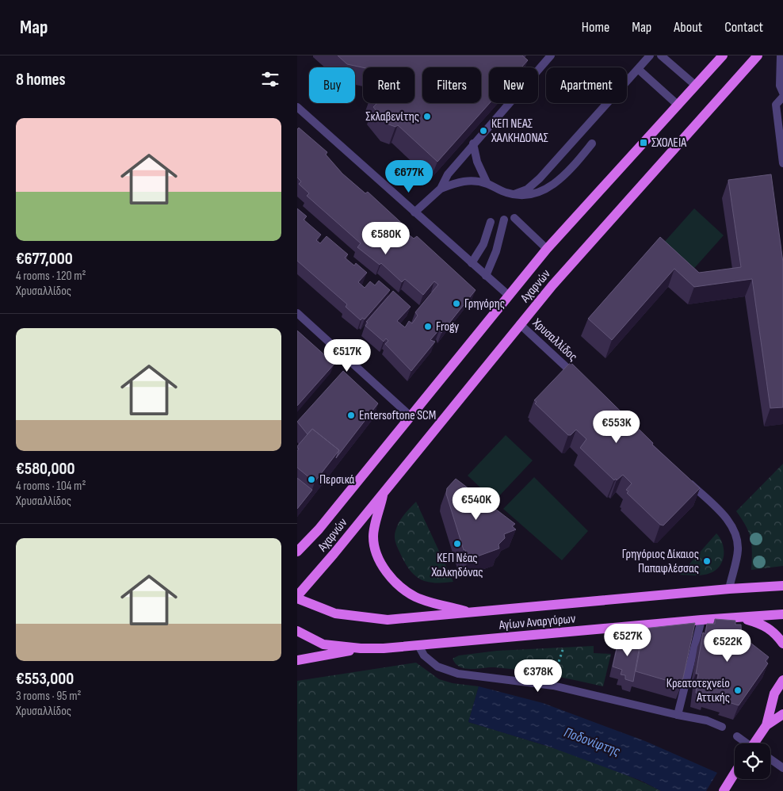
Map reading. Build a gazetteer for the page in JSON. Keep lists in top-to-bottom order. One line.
{"streets":{"main road":["Αχαρνών","Αγίων Αναργύρων"],"street":["Χρυσαλλίδος"]},"crossings":[["Αχαρνών","Χρυσαλλίδος"],["Αχαρνών","Αγίων Αναργύρων"]],"water":["Ποδονίφτης"],"places":{"other":["Σκλαβενίτης","ΚΕΠ ΝΕΑΣ ΧΑΛΚΗΔΟΝΑΣ","Γρηγόρης","Frogy","Entersoftone SCM","Περσικά","ΚΕΠ Νέας Χαλκηδόνας","Γρηγόριος Δίκαιος Παπαφλέσσας","Κρεατοτεχνείο Αττικής"],"transit":["ΣΧΟΛΕΙΑ"]},"page":{"header":"Map","nav":["Home","Map","About","Contact"],"heading":"8 homes","chip":["Buy","Rent","Filters","New","Apartment"],"list":[{"name":"€677,000","note":"4 rooms · 120 m² · Χρυσαλλίδος"},{"name":"€580,000","note":"4 rooms · 104 m² · Χρυσαλλίδος"},{"name":"€553,000","note":"3 rooms · 95 m² · Χρυσαλλίδος"}],"price":["€677K","€580K","€517K","€553K","€540K","€527K","€522K","€378K"]}}
